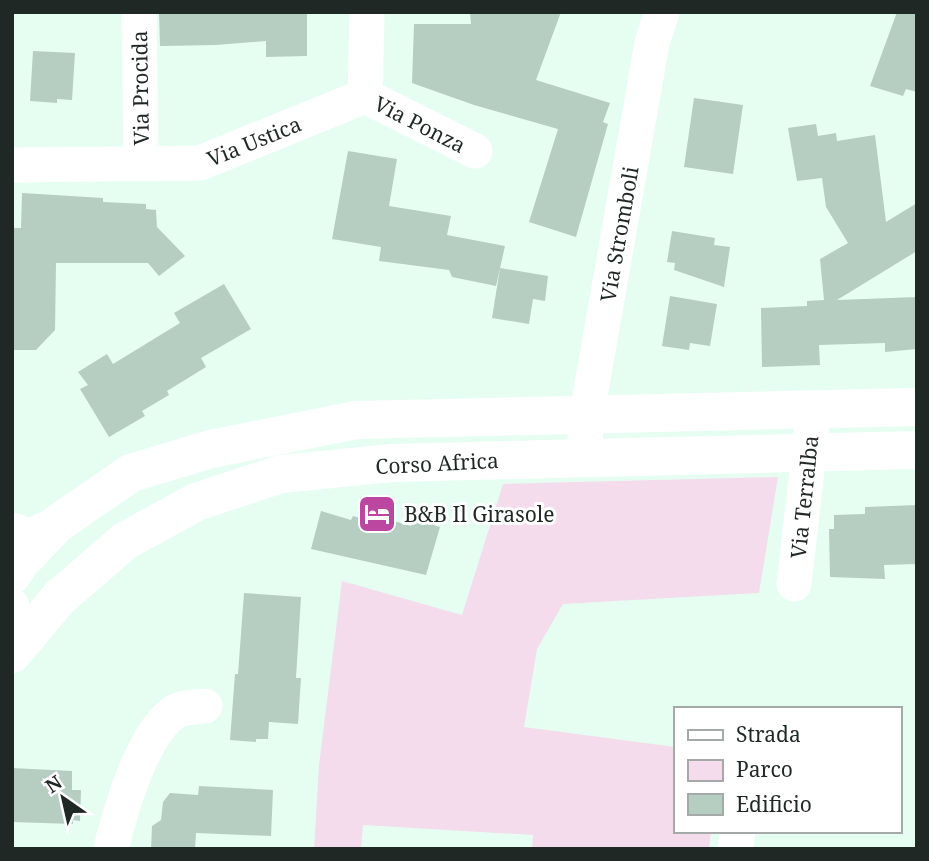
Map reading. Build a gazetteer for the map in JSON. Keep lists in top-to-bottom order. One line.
{"streets":{"street":["Via Procida","Via Ponza","Via Ustica","Via Stromboli","Corso Africa","Via Terralba"]},"crossings":[["Via Procida","Via Ustica"],["Via Ponza","Via Ustica"],["Via Stromboli","Corso Africa"],["Corso Africa","Via Terralba"]],"places":{"hotel":["B&B Il Girasole"]},"legend":["Strada","Parco","Edificio"],"north":"top left"}
